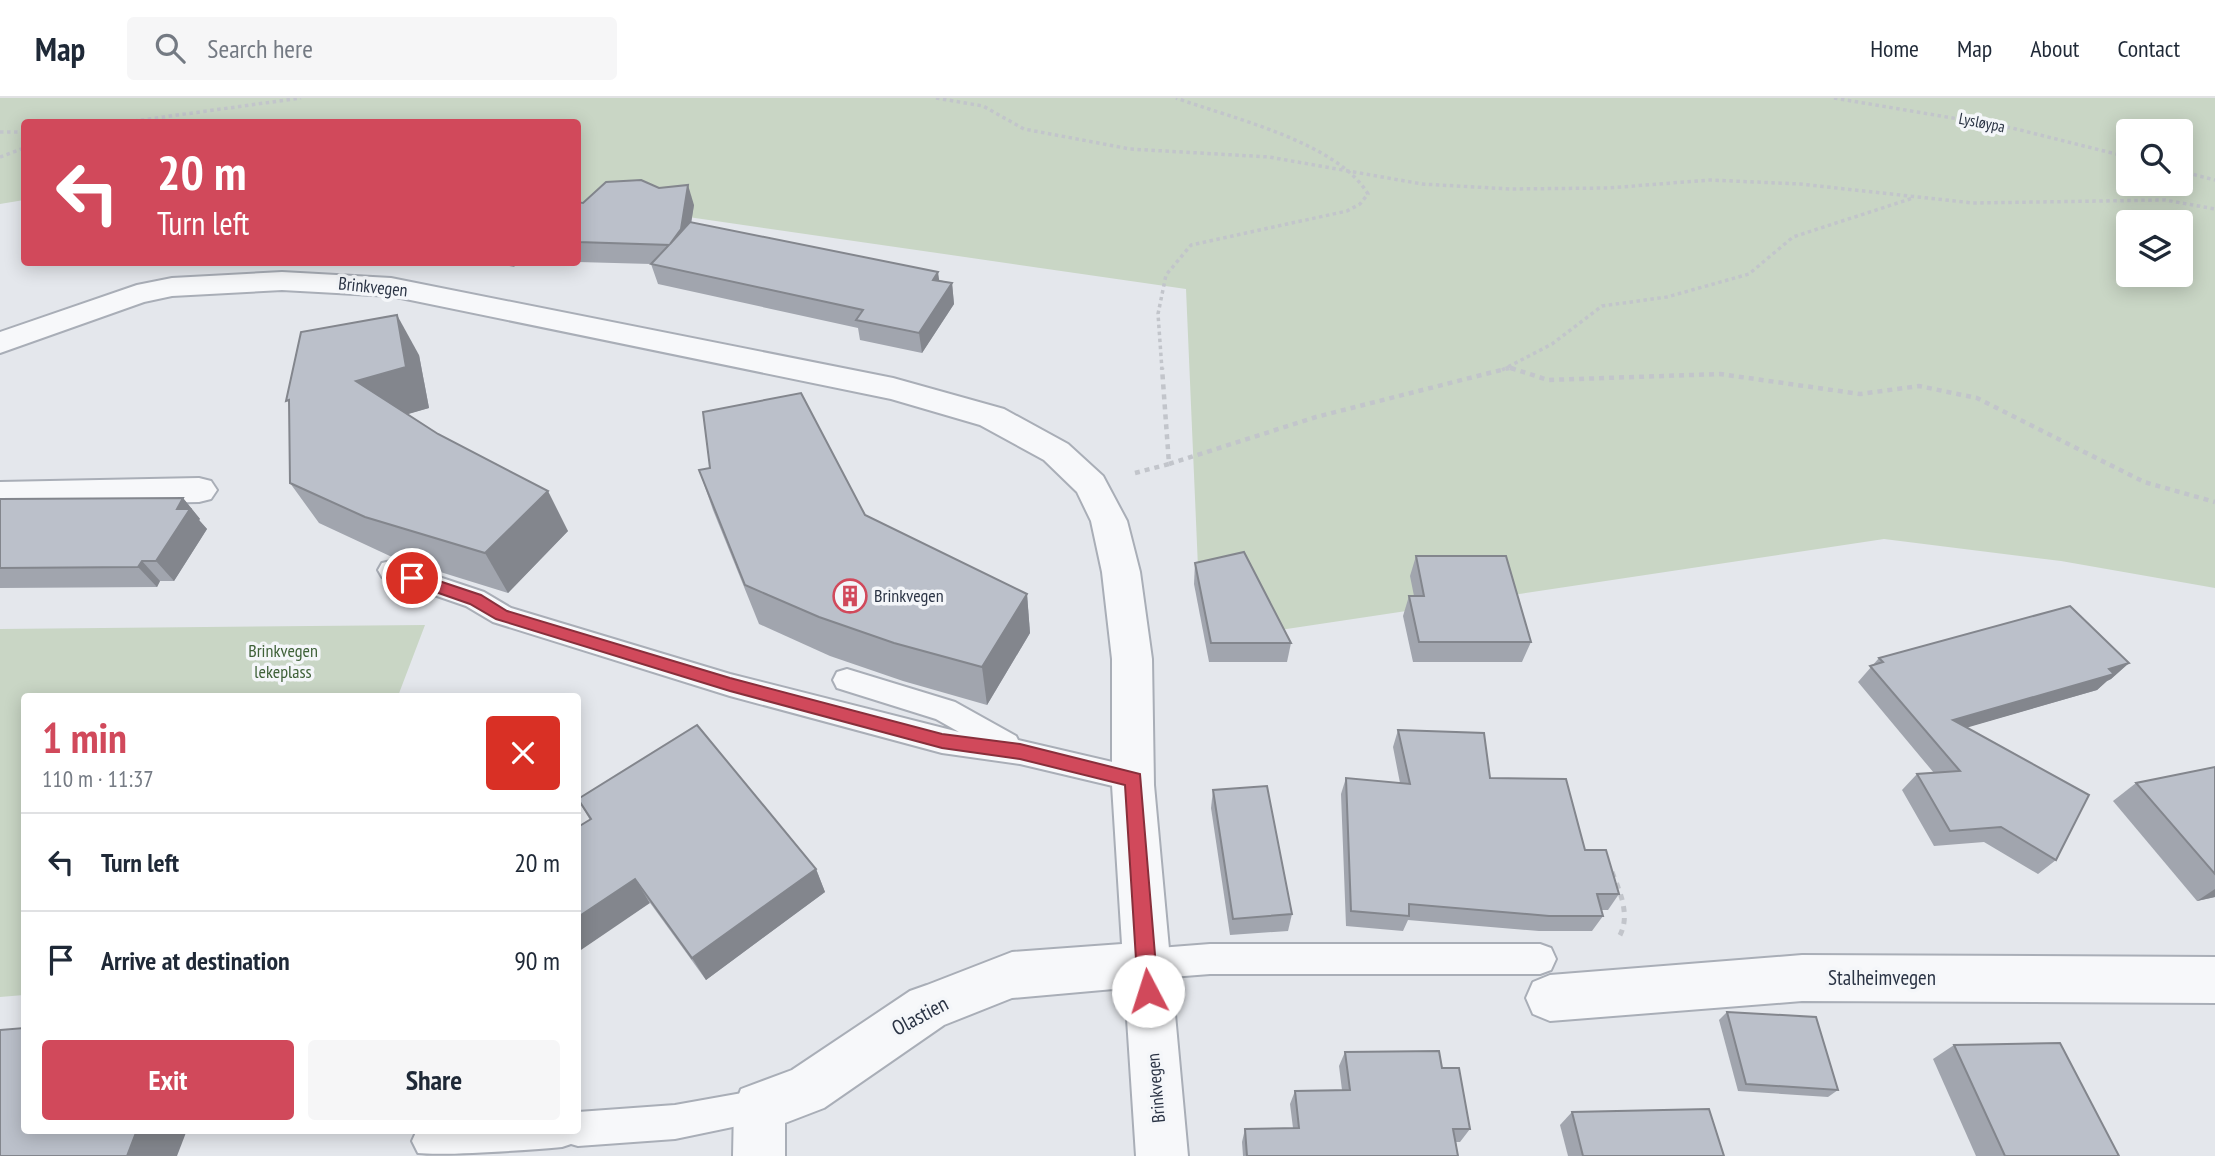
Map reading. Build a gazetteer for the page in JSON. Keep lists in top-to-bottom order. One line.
{"streets":{"street":["Brinkvegen","Stalheimvegen","Olastien"],"path":["Lysløypa"]},"crossings":[["Brinkvegen","Olastien"]],"parks":["Brinkvegen lekeplass"],"places":{"building":["Brinkvegen"]},"page":{"header":"Map","search":"Search here","nav":["Home","Map","About","Contact"],"turn":["20 m","Turn left"],"heading":["1 min","110 m · 11:37"],"list":[{"name":"Turn left","value":"20 m"},{"name":"Arrive at destination","value":"90 m"}],"buttons":["Exit","Share"]}}
